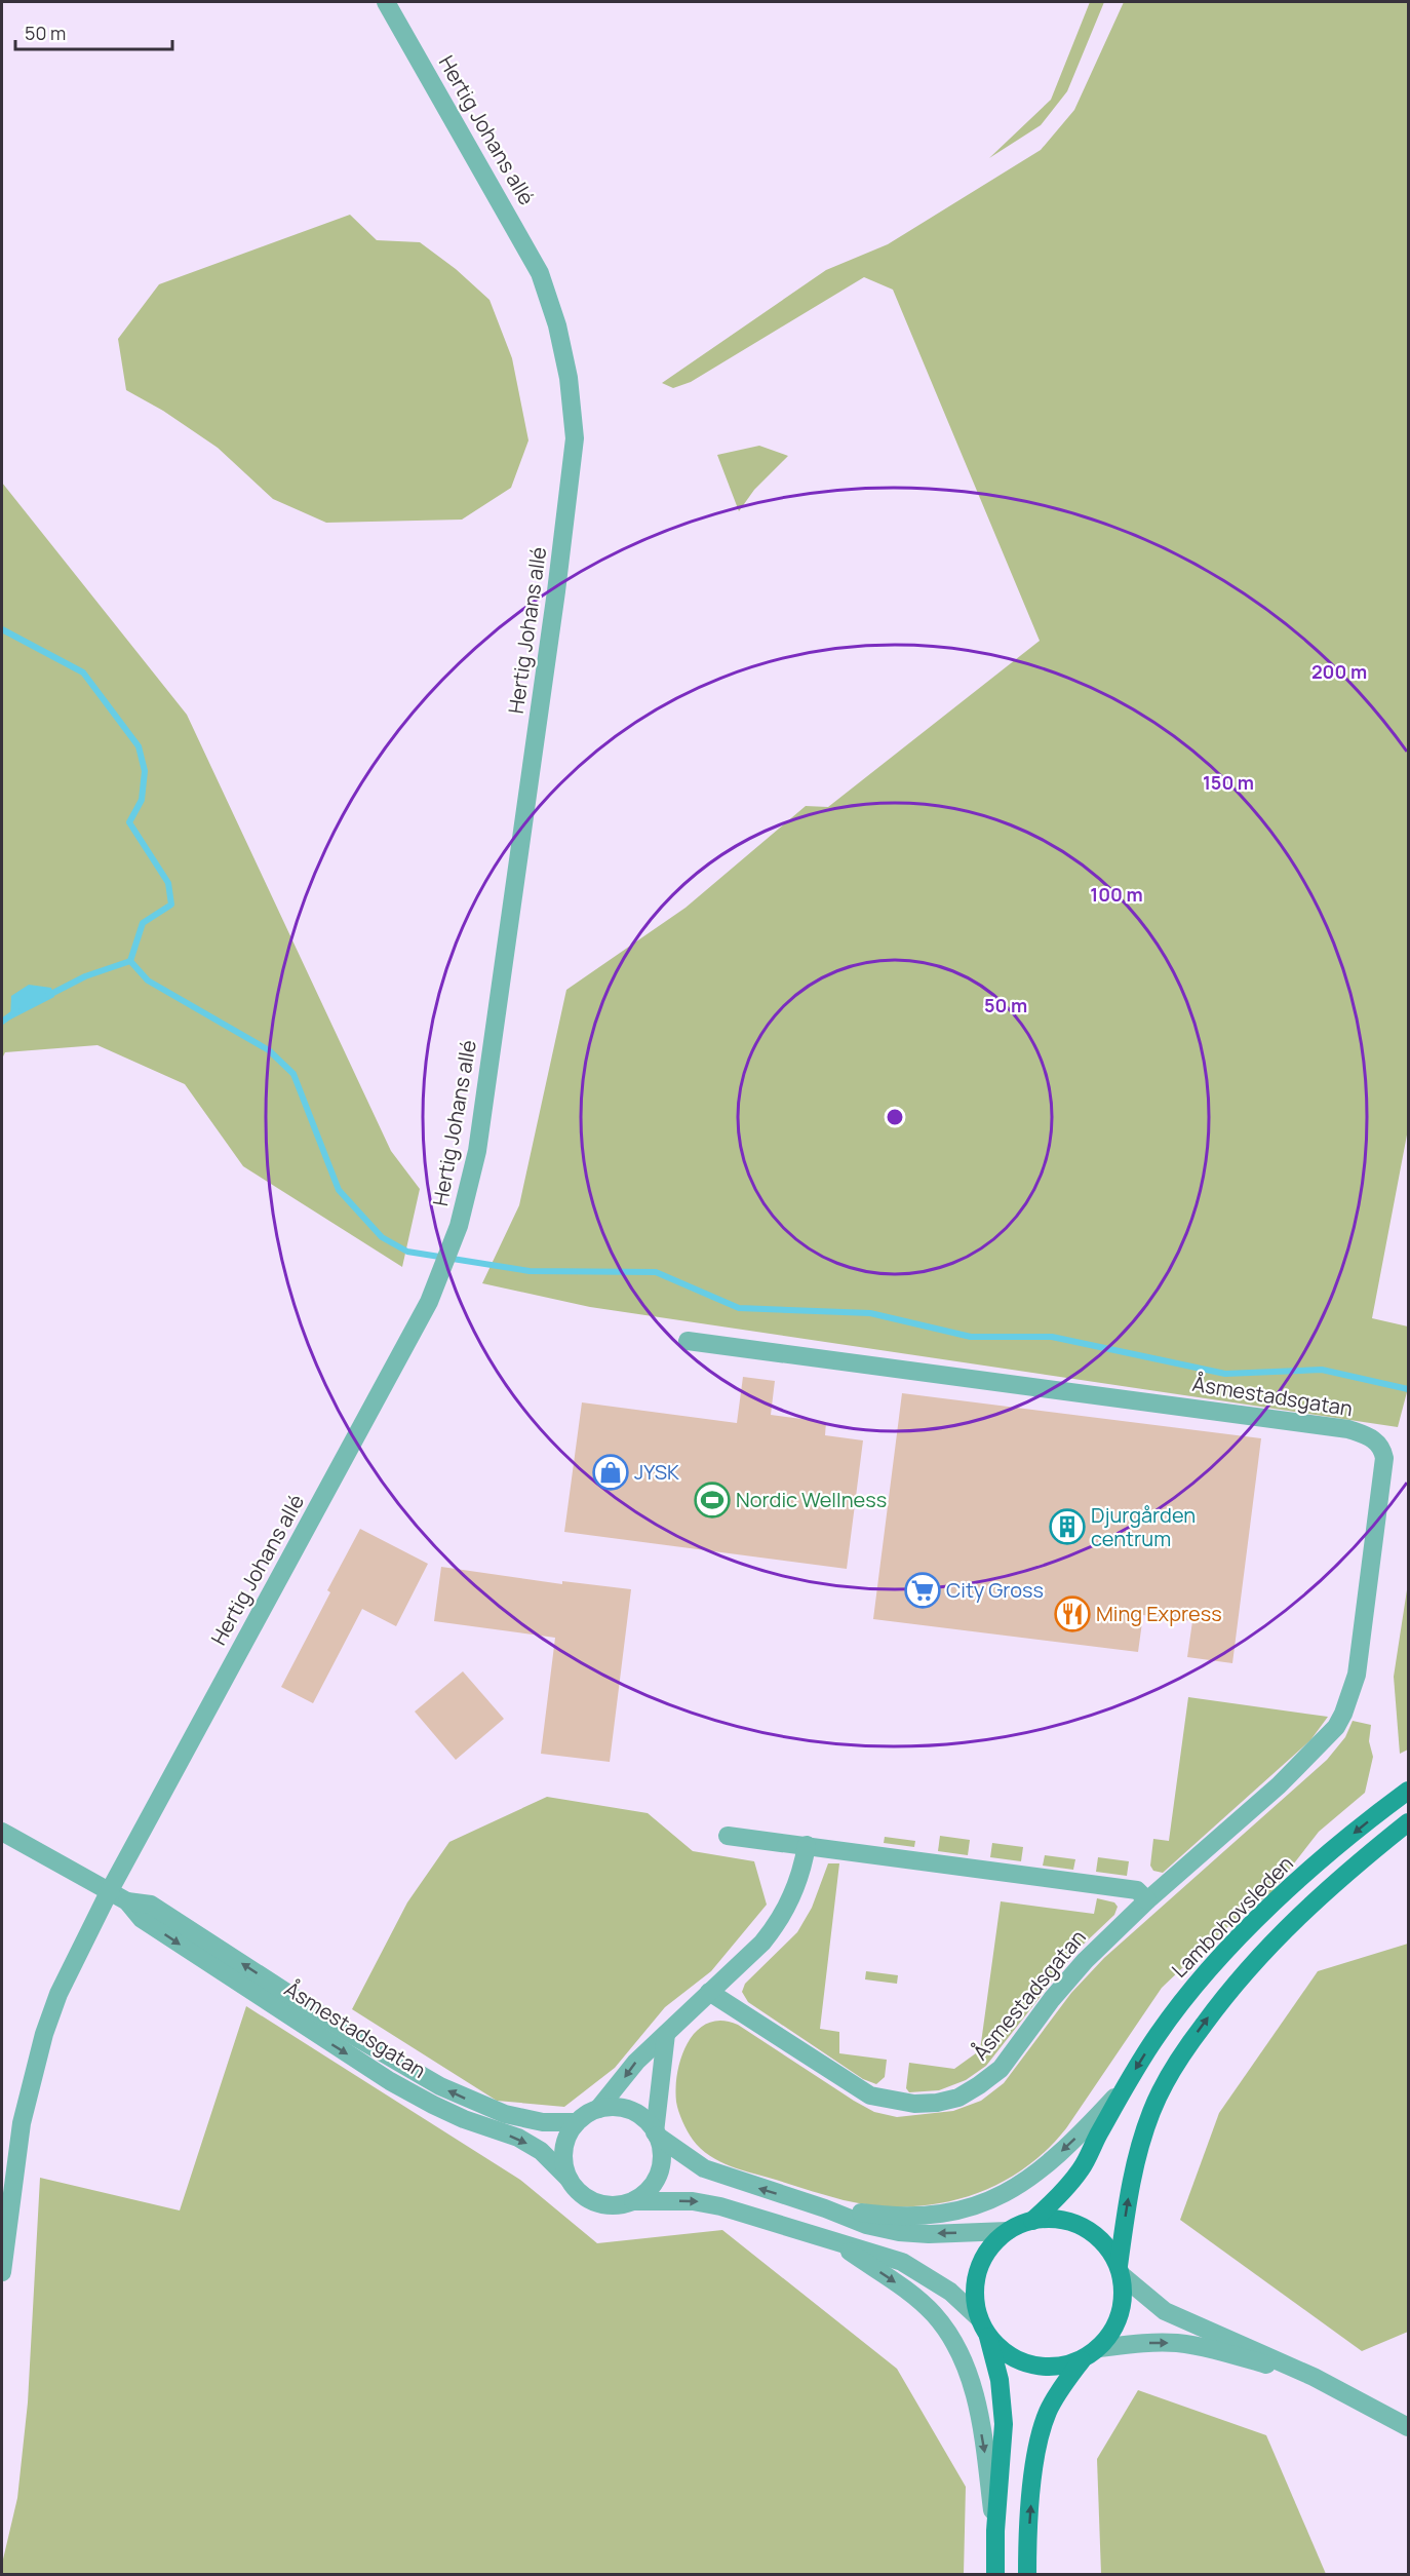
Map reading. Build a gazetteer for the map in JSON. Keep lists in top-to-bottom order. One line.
{"streets":{"main road":["Lambohovsleden"],"street":["Hertig Johans allé","Åsmestadsgatan"]},"crossings":[["Hertig Johans allé","Åsmestadsgatan"]],"places":{"shop":["JYSK"],"sports":["Nordic Wellness"],"building":["Djurgården centrum"],"supermarket":["City Gross"],"restaurant":["Ming Express"]},"scale_bar":"50 m","rings":["200 m","150 m","100 m","50 m"]}
